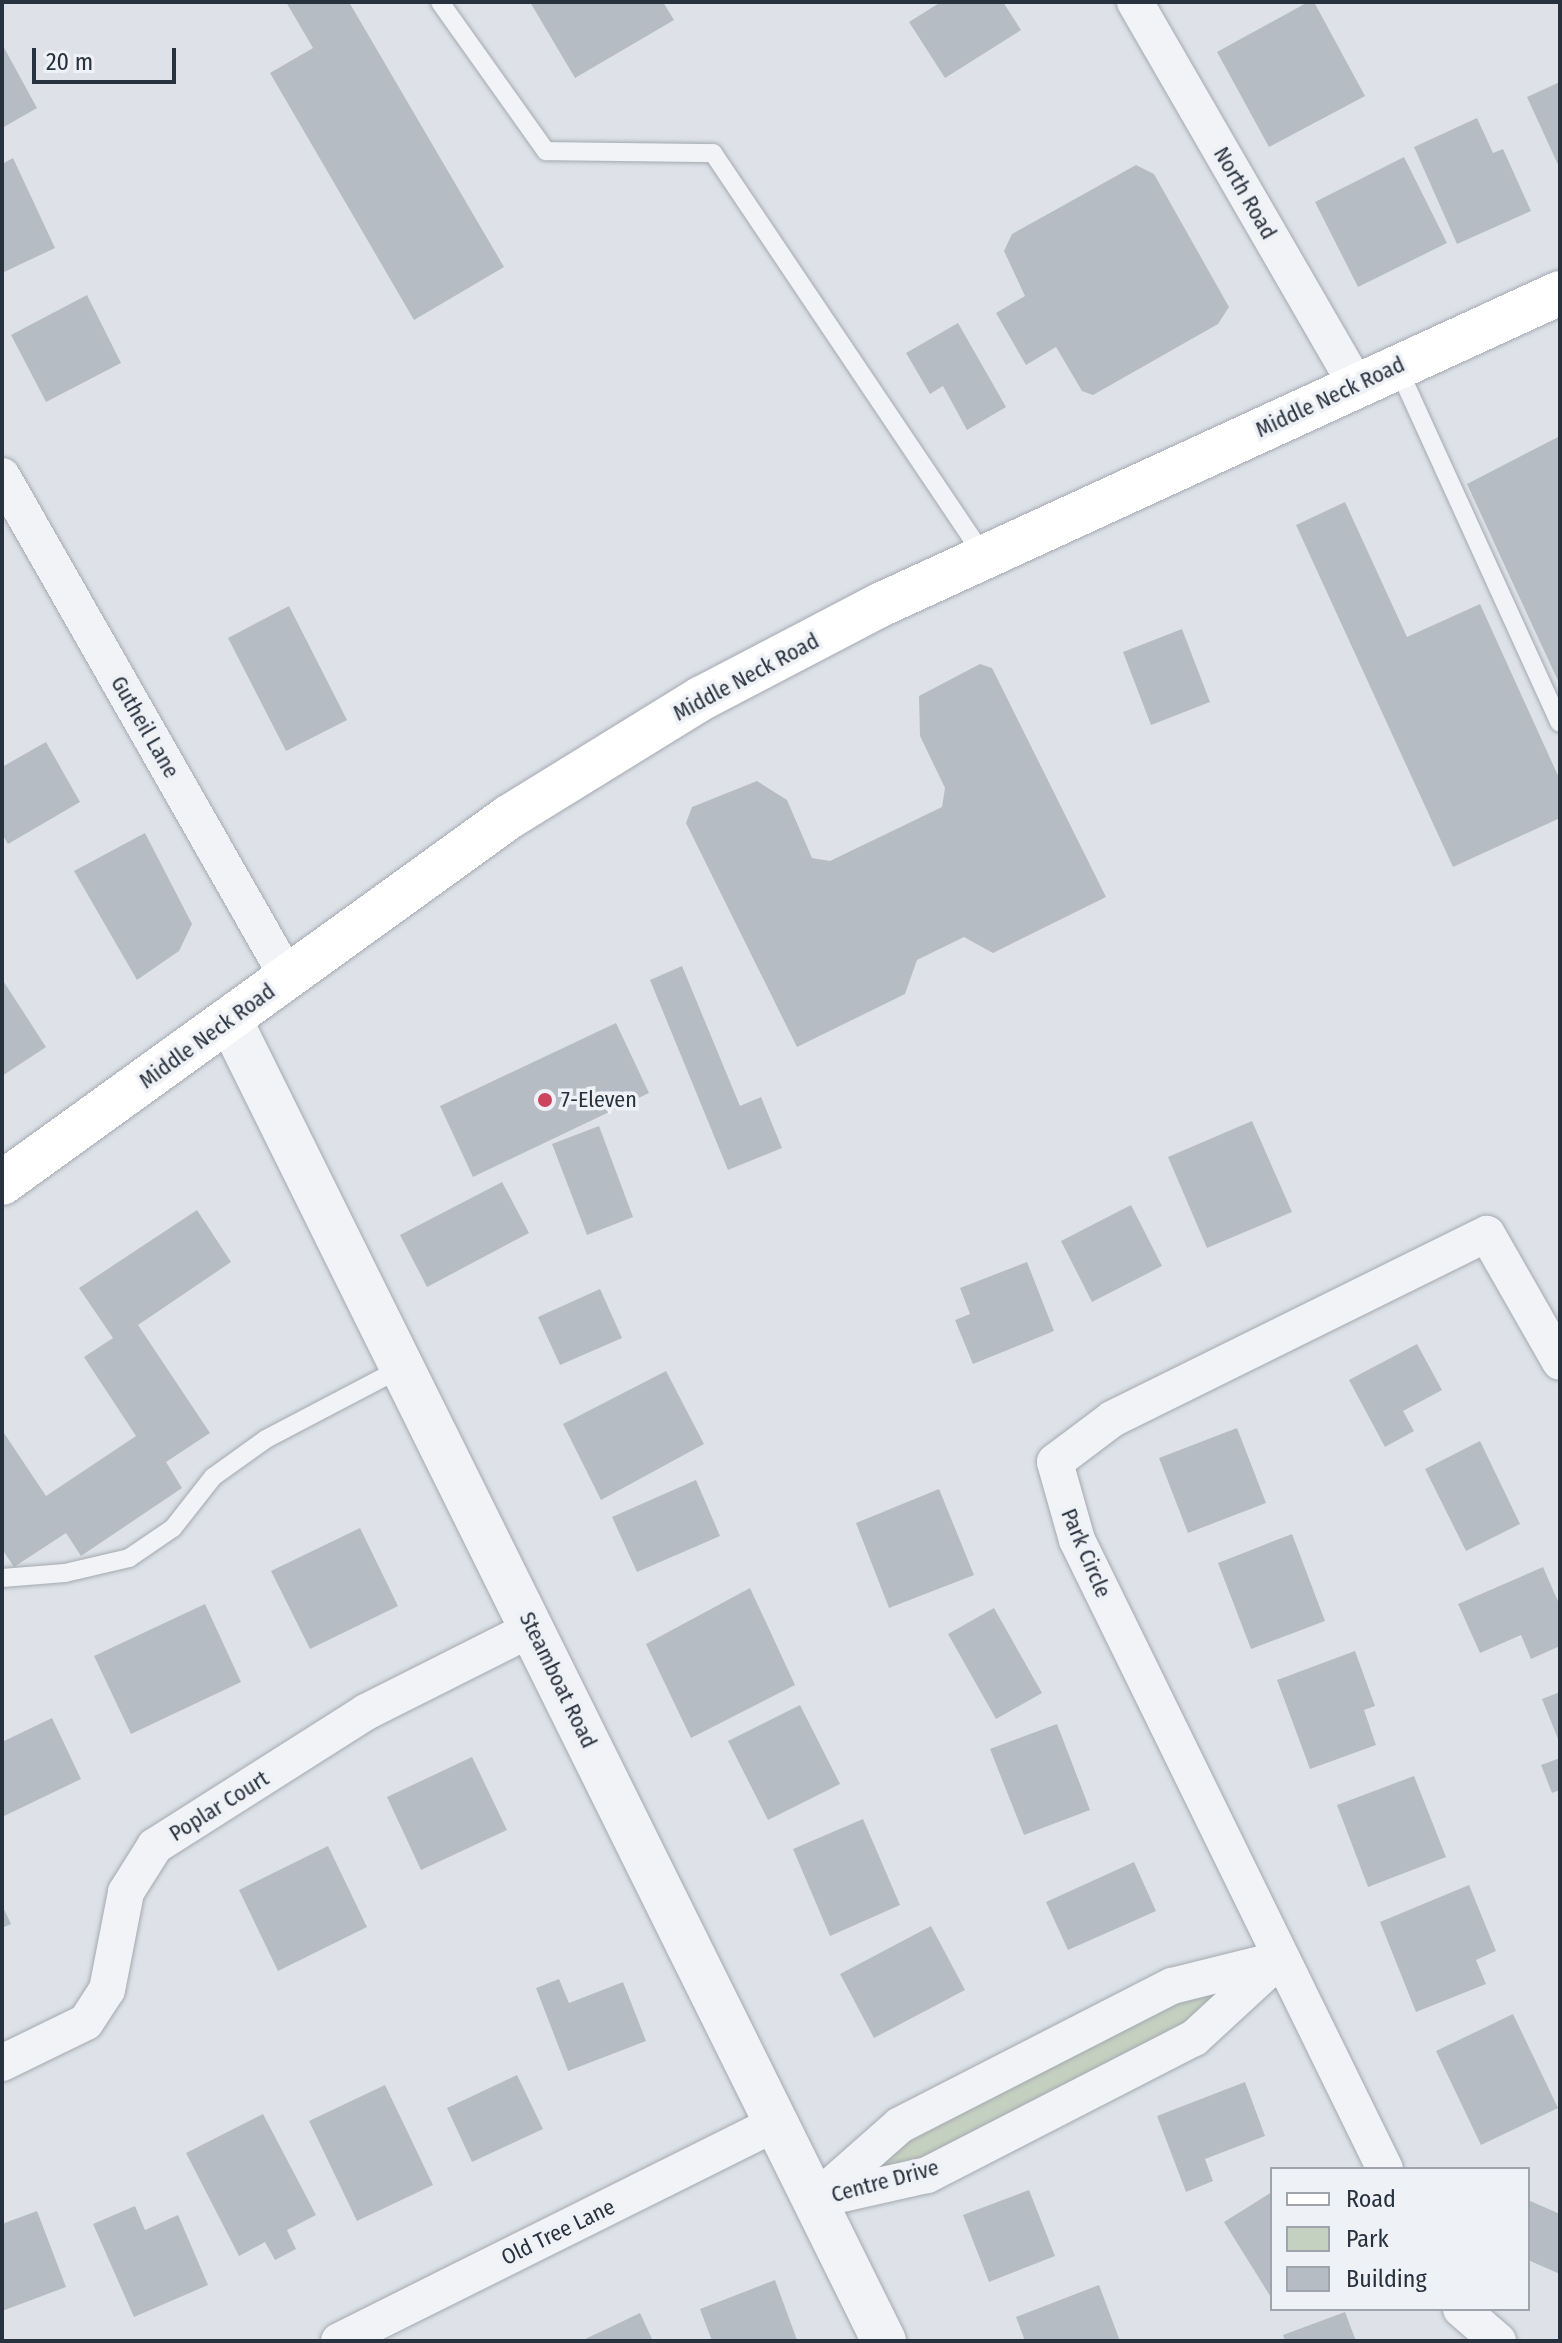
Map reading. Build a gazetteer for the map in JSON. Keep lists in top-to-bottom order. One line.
{"streets":{"main road":["Middle Neck Road"],"street":["North Road","Gutheil Lane","Park Circle","Steamboat Road","Poplar Court","Centre Drive","Old Tree Lane"]},"crossings":[["North Road","Middle Neck Road"],["Middle Neck Road","Gutheil Lane"],["Middle Neck Road","Steamboat Road"],["Park Circle","Centre Drive"],["Steamboat Road","Poplar Court"],["Steamboat Road","Centre Drive"],["Steamboat Road","Old Tree Lane"]],"places":["7-Eleven"],"legend":["Road","Park","Building"],"scale_bar":"20 m"}
